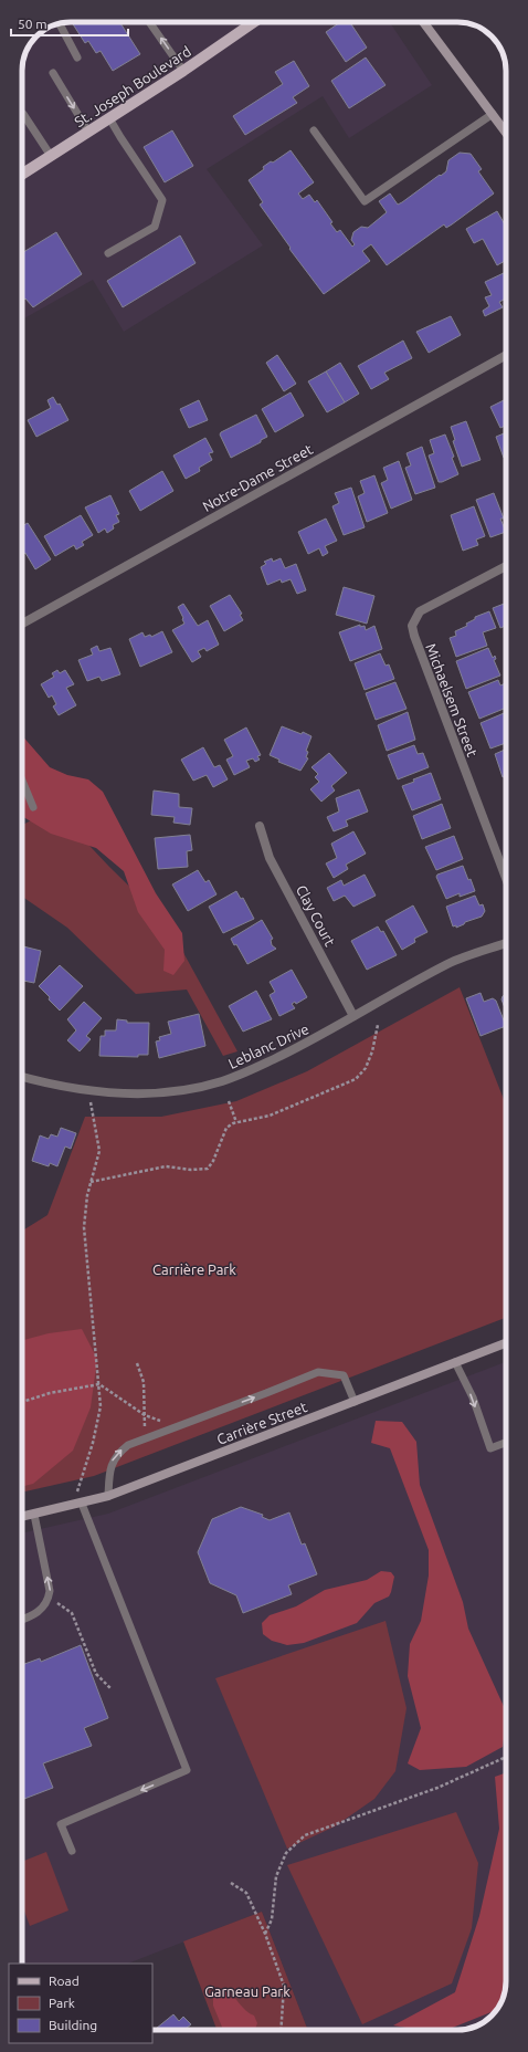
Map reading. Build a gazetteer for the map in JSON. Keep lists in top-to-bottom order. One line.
{"streets":{"main road":["St. Joseph Boulevard"],"street":["Notre-Dame Street","Michaelsem Street","Clay Court","Leblanc Drive","Carrière Street"]},"crossings":[["Clay Court","Leblanc Drive"]],"parks":["Carrière Park","Garneau Park"],"legend":["Road","Park","Building"],"scale_bar":"50 m"}
